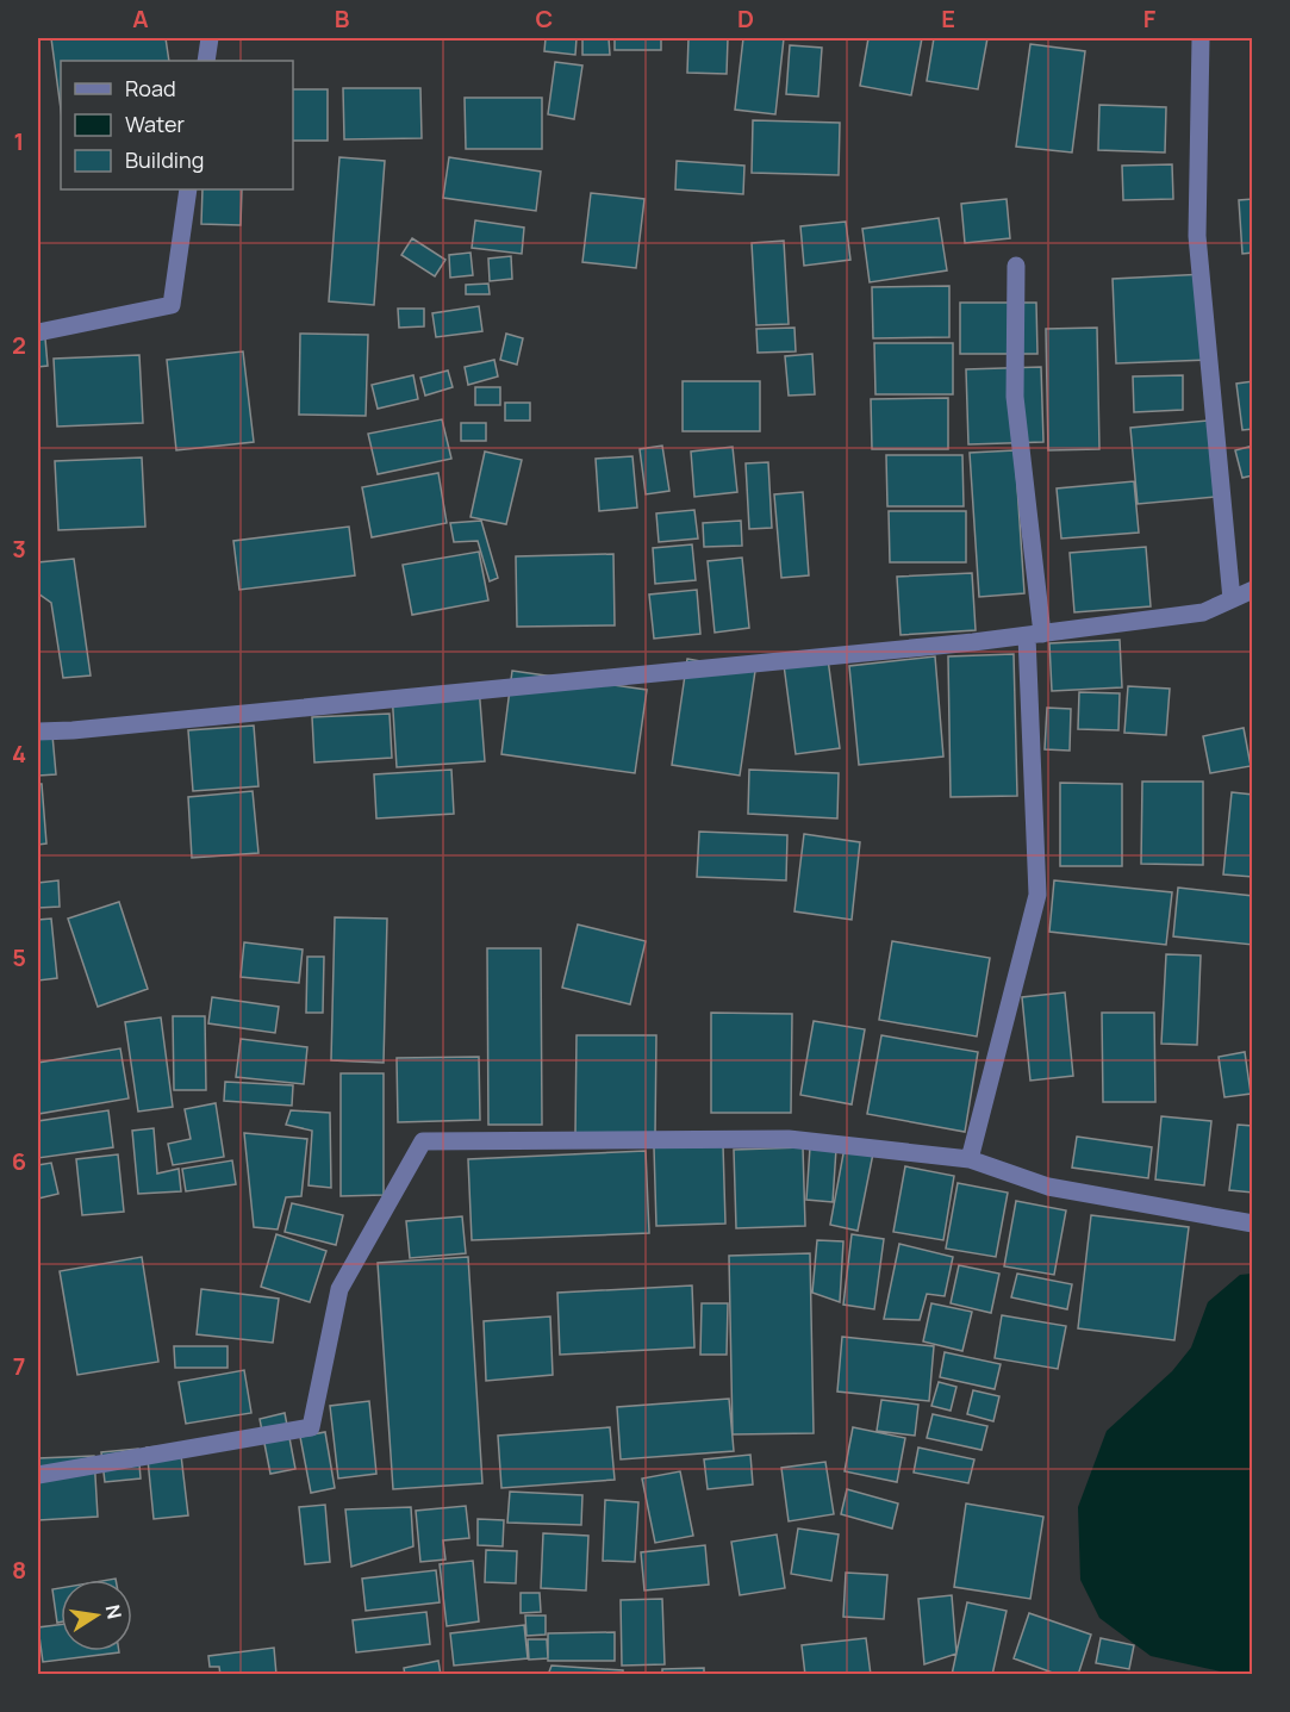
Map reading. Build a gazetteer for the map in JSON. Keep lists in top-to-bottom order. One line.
{"legend":["Road","Water","Building"],"north":"right","grid":{"columns":["A","B","C","D","E","F"],"rows":["1","2","3","4","5","6","7","8"]}}
